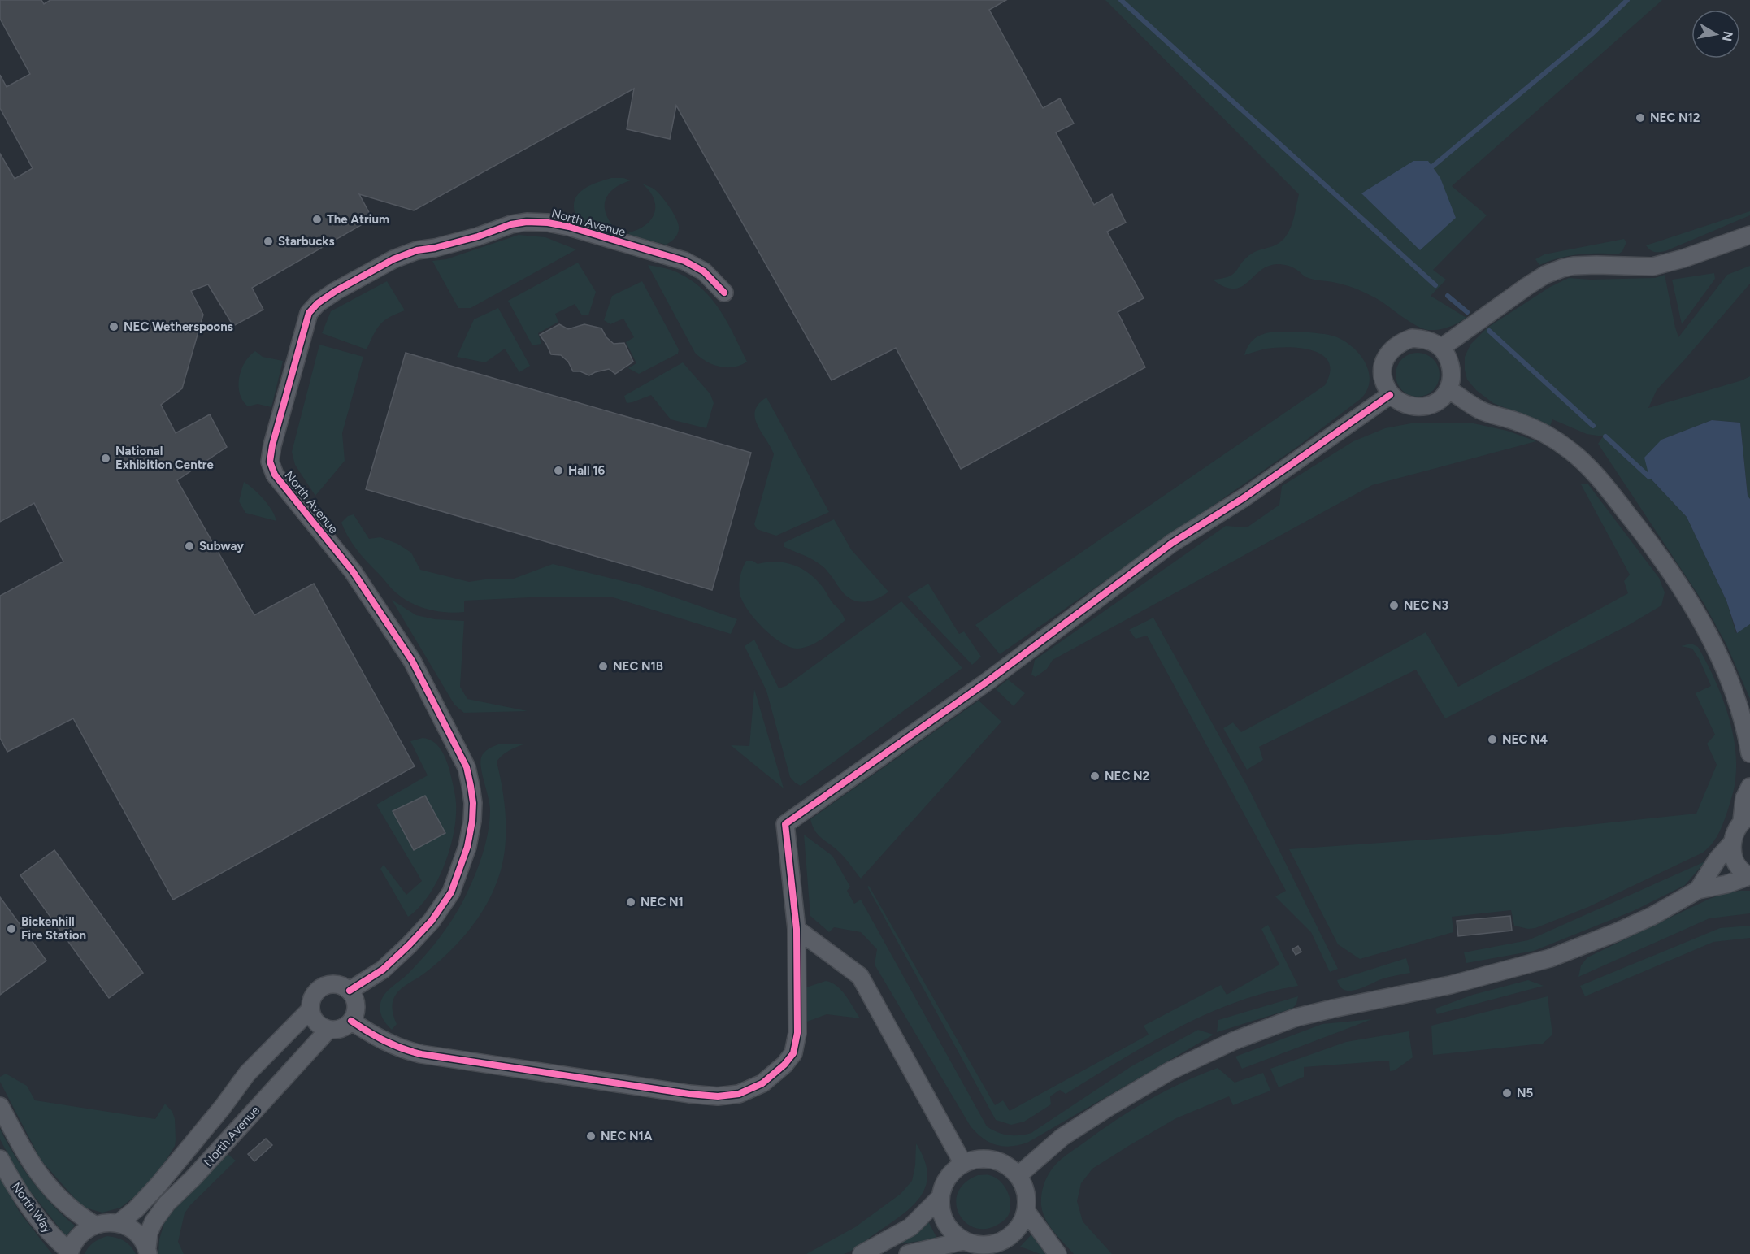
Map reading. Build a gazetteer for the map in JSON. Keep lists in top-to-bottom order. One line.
{"streets":{"street":["North Avenue","North Way"]},"places":["NEC N12","The Atrium","Starbucks","NEC Wetherspoons","National Exhibition Centre","Hall 16","Subway","NEC N3","NEC N1B","NEC N4","NEC N2","NEC N1","Bickenhill Fire Station","N5","NEC N1A"],"north":"right"}
